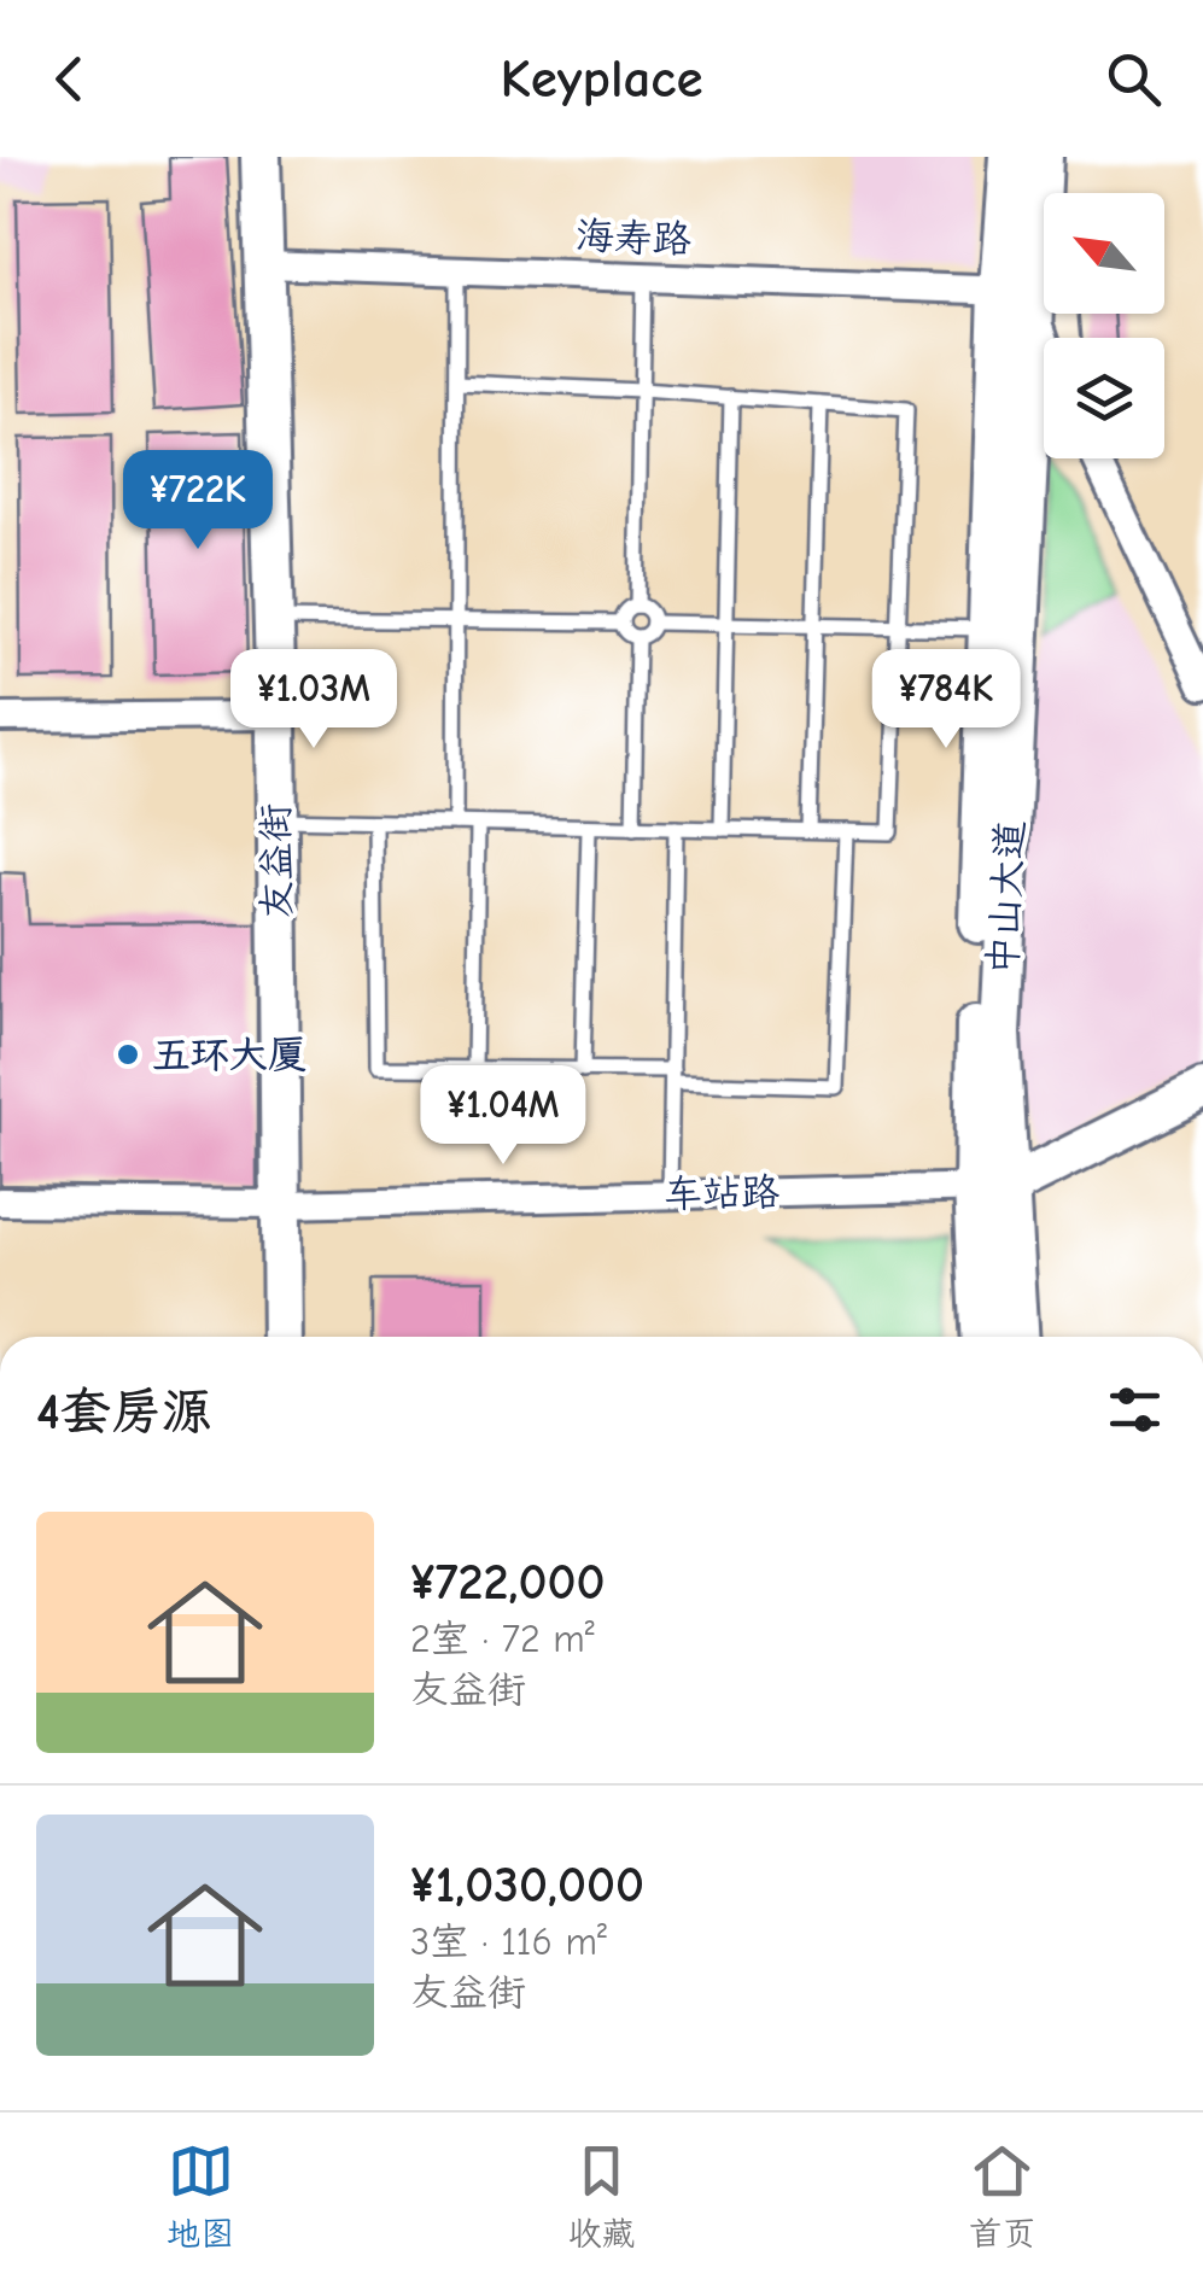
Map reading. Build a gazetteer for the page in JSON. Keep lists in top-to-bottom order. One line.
{"streets":{"main road":["友益街","中山大道","车站路"],"street":["海寿路"]},"crossings":[["海寿路","友益街"],["海寿路","中山大道"],["友益街","车站路"],["中山大道","车站路"]],"places":["五环大厦"],"north":"top left","page":{"header":"Keyplace","price":["¥722K","¥1.03M","¥784K","¥1.04M"],"heading":"4套房源","list":[{"name":"¥722,000","note":"2室 · 72 m² · 友益街"},{"name":"¥1,030,000","note":"3室 · 116 m² · 友益街"}],"tabs":["地图","收藏","首页"]}}
